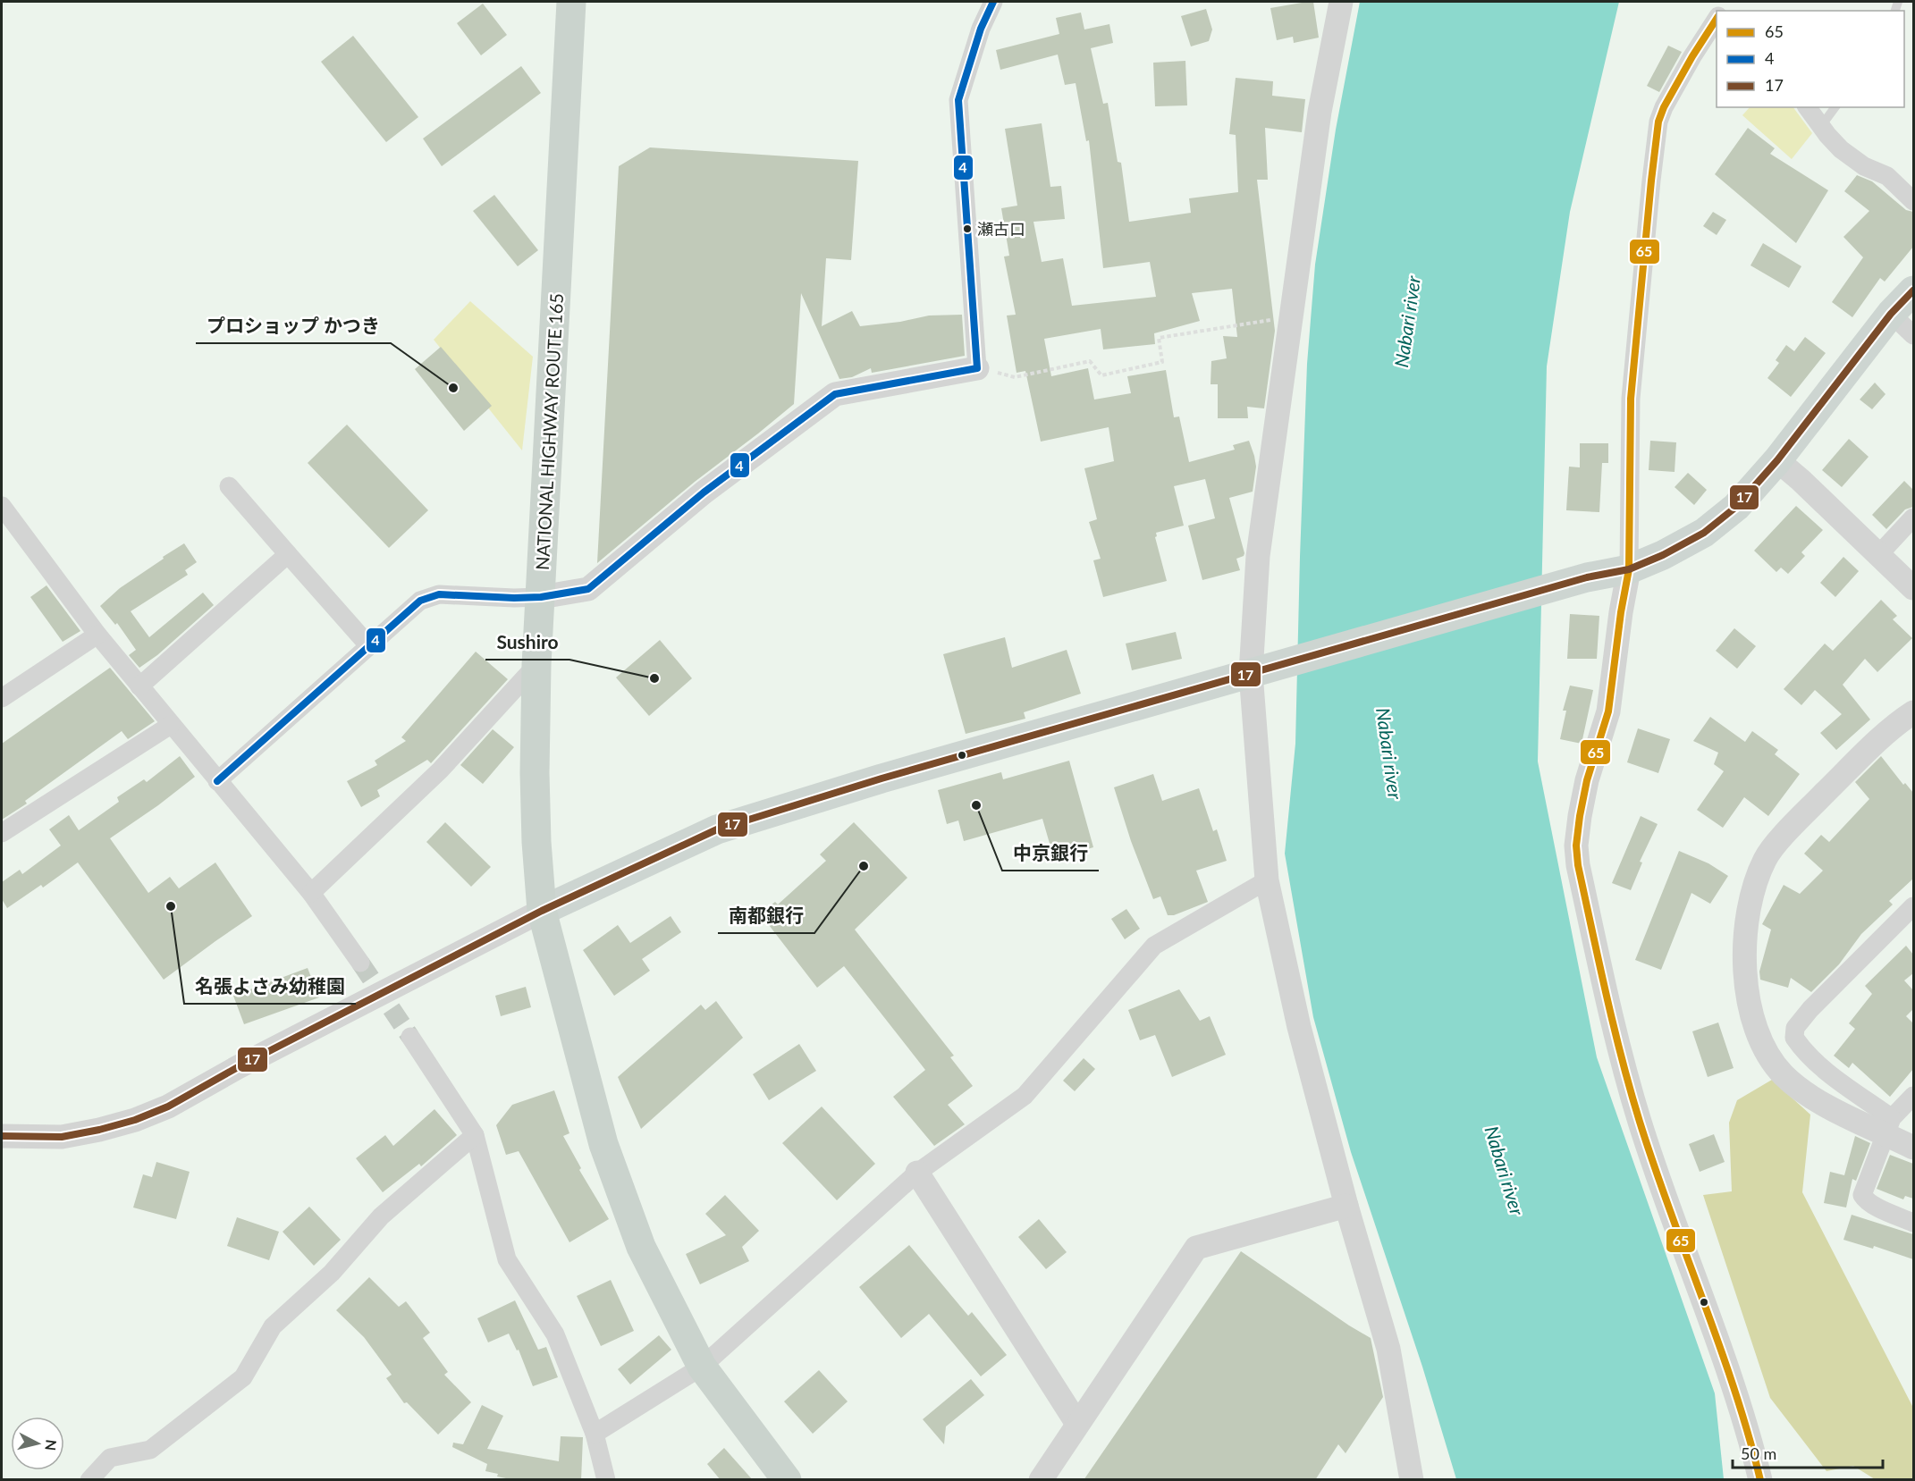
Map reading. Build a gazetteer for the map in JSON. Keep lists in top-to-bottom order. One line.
{"streets":{"highway":["NATIONAL HIGHWAY ROUTE 165"]},"water":["Nabari river"],"places":["瀬古口","プロショップ かつき","Sushiro","中京銀行","南都銀行","名張よさみ幼稚園"],"lines":["transit line 4","transit line 65","transit line 17"],"legend":["65","4","17"],"scale_bar":"50 m","north":"right"}
